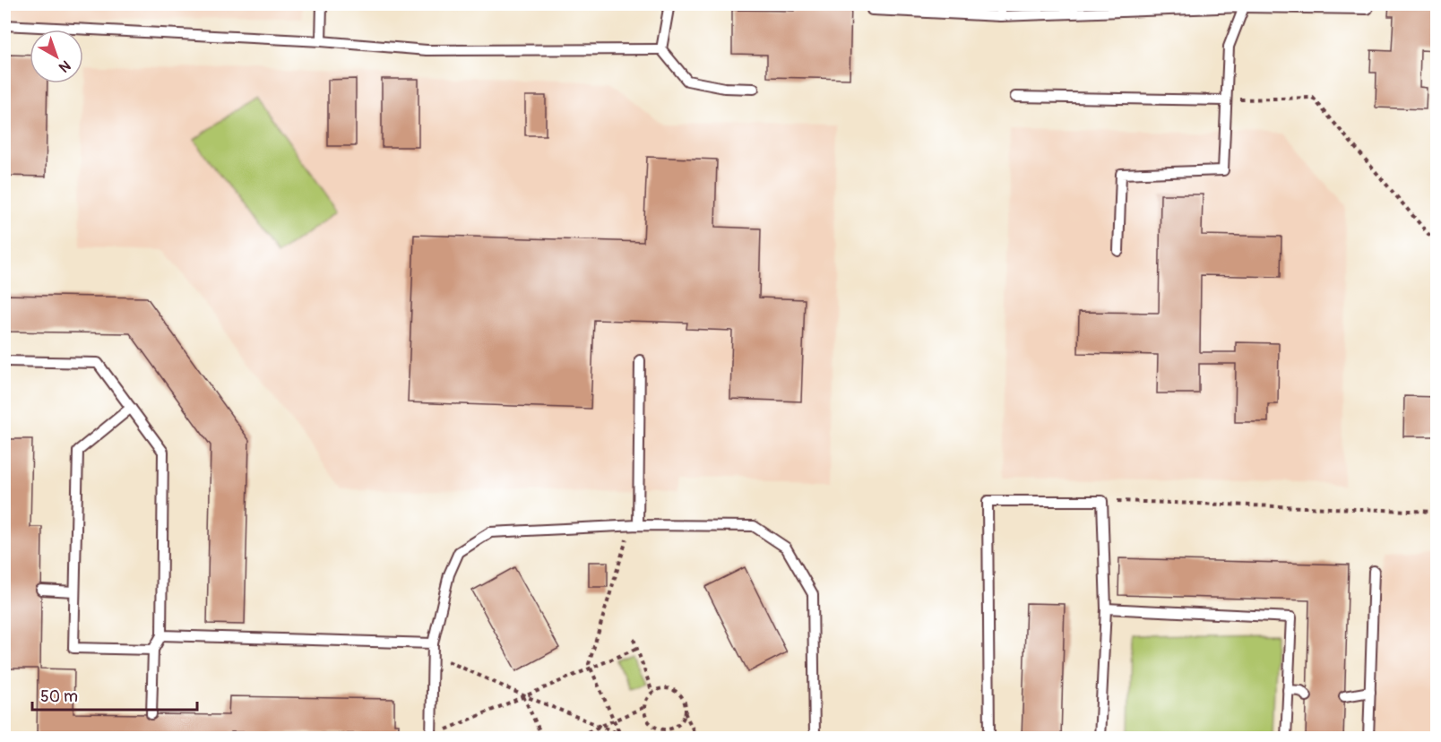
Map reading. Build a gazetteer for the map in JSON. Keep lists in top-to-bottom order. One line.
{"scale_bar":"50 m","north":"bottom right"}
